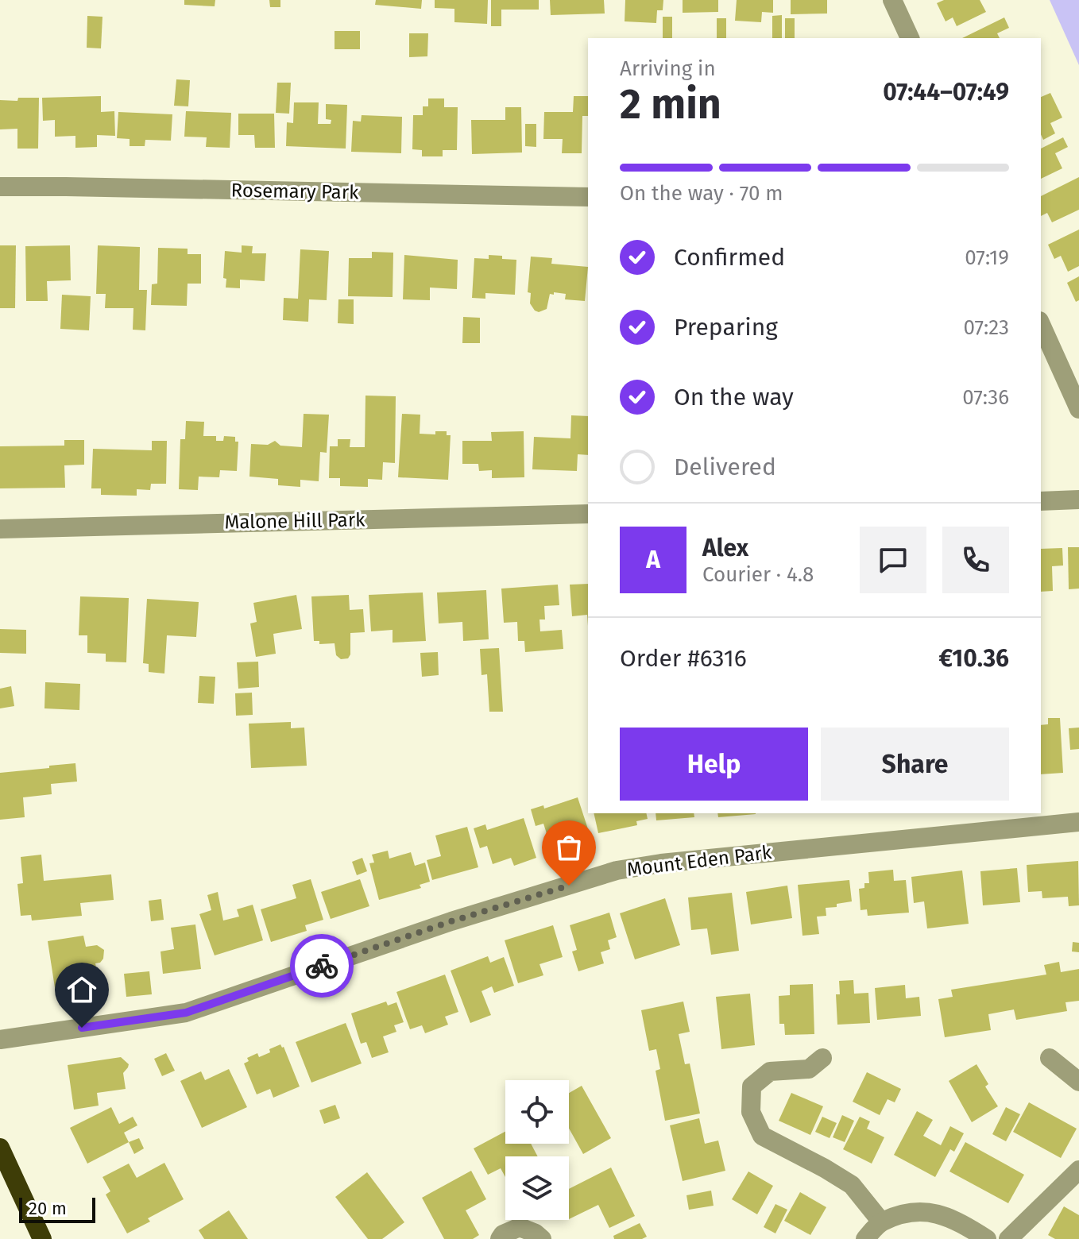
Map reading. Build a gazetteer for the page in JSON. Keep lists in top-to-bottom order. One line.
{"streets":{"street":["Rosemary Park","Malone Hill Park","Mount Eden Park"]},"scale_bar":"20 m","page":{"heading":["2 min","Arriving in","07:44–07:49"],"panel":["Alex","Courier · 4.8","Order #6316","€10.36"],"bar":"On the way · 70 m","list":[["Confirmed","07:19"],["Preparing","07:23"],["On the way","07:36"],"Delivered"],"round":"A","buttons":["Help","Share"],"scale":"20 m"}}
